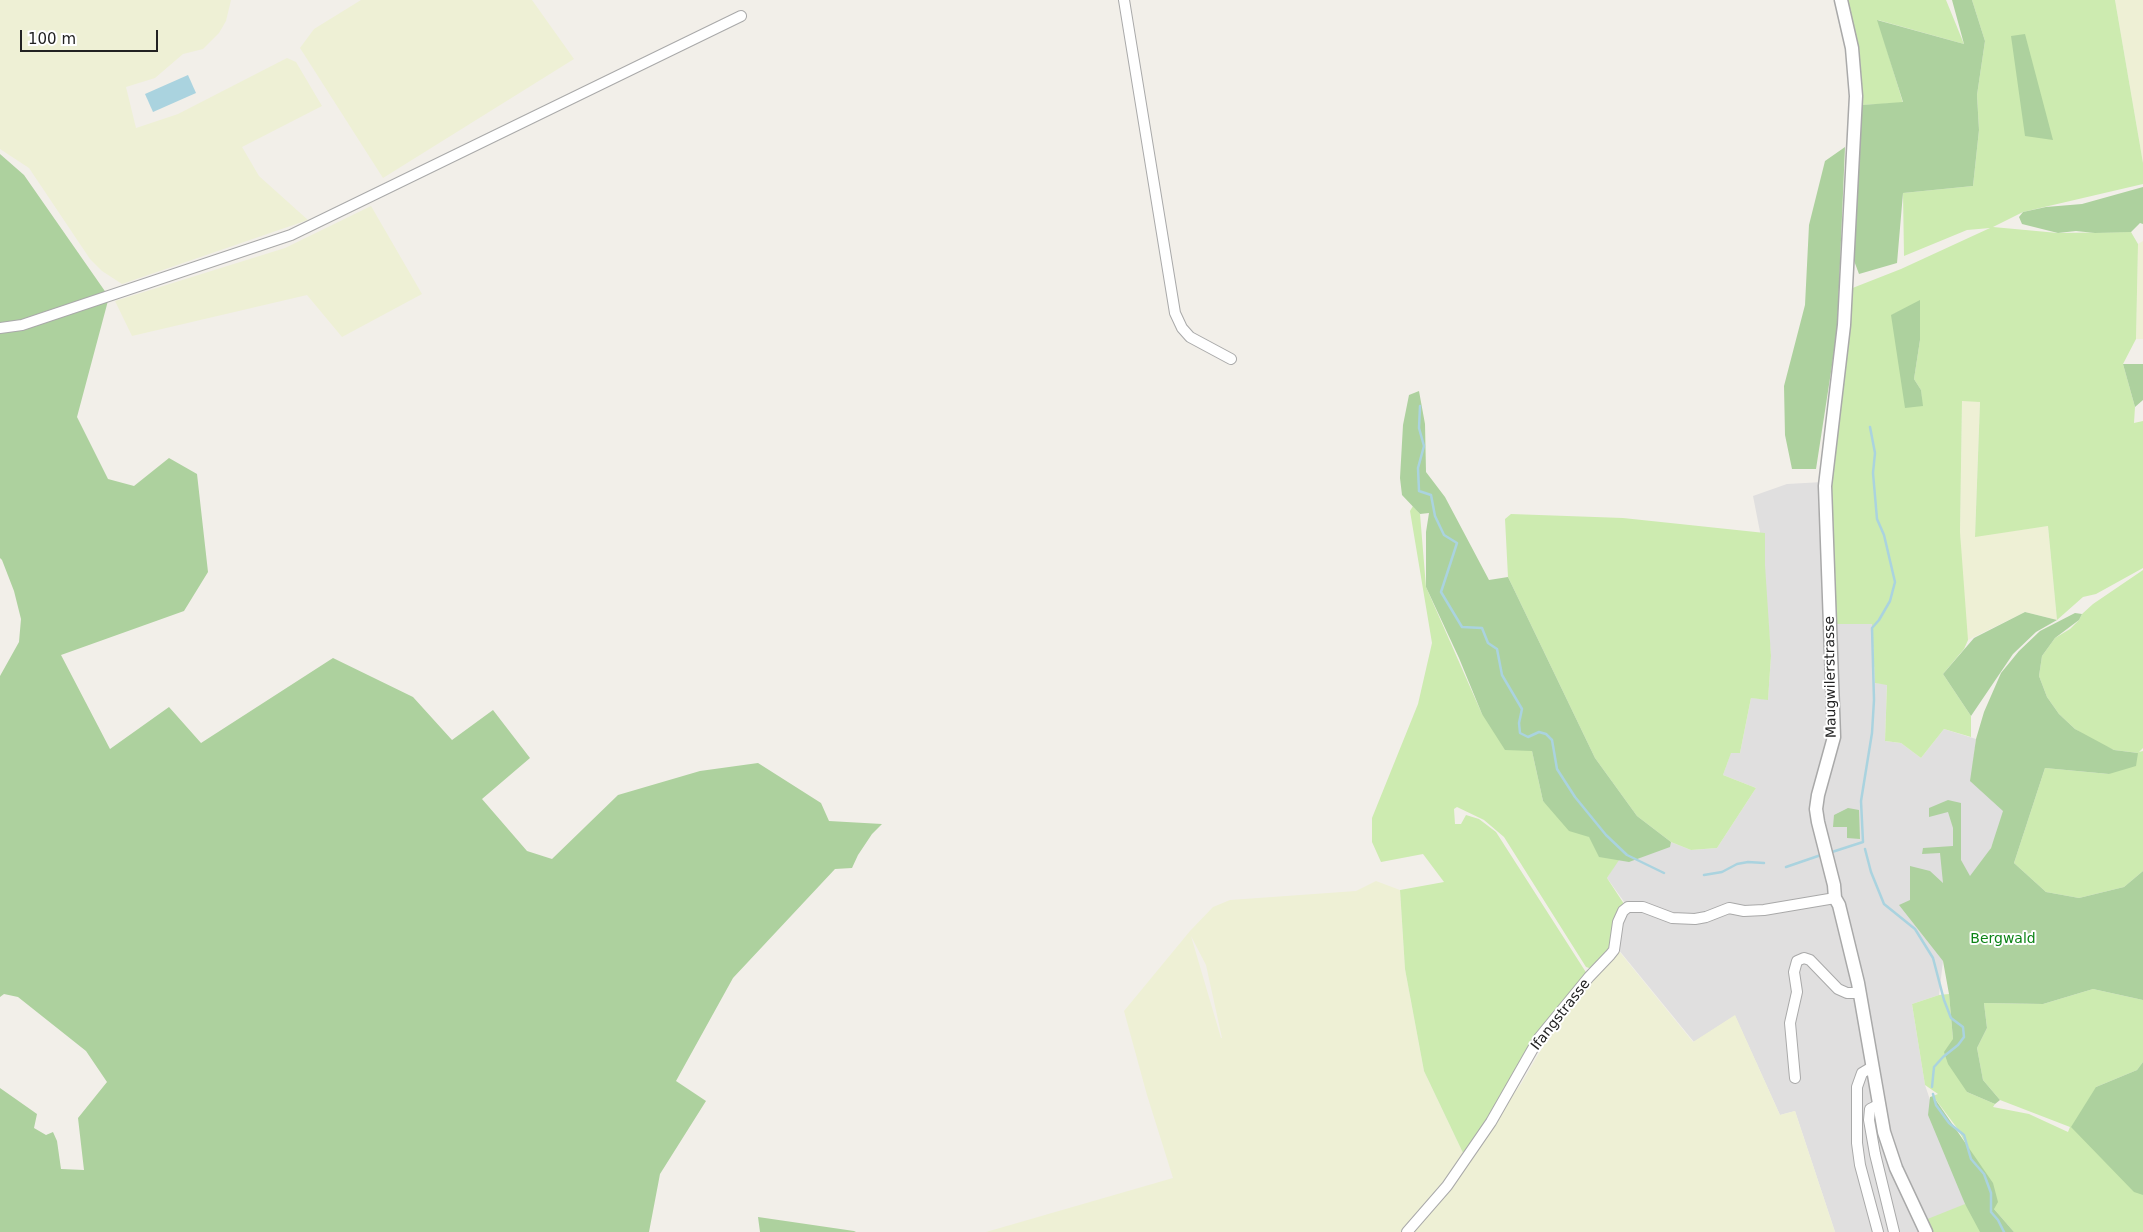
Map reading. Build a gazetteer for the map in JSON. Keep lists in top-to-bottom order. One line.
{"streets":{"street":["Maugwilerstrasse","Ifangstrasse"]},"crossings":[["Maugwilerstrasse","Ifangstrasse"]],"parks":["Bergwald"],"scale_bar":"100 m"}
